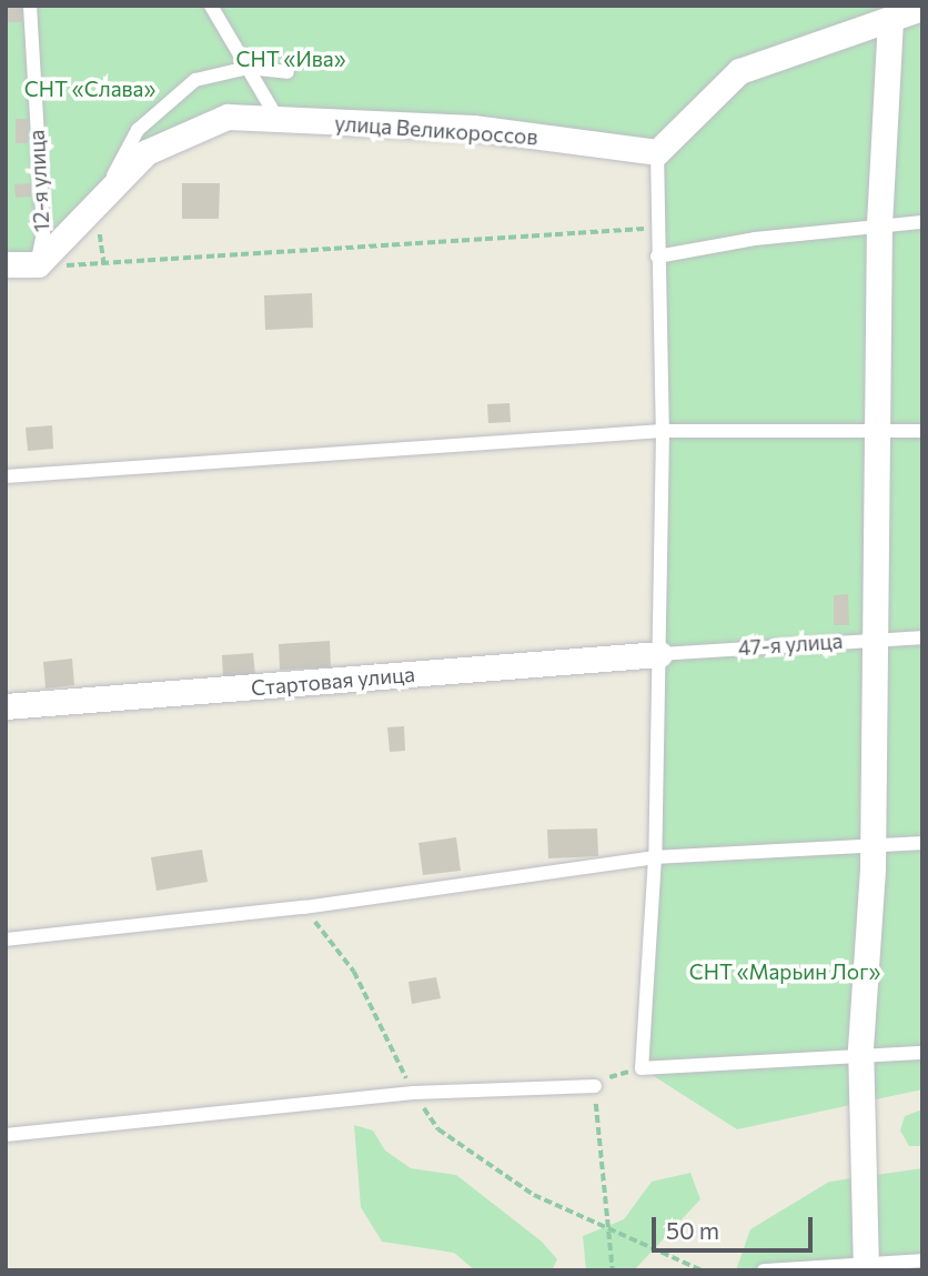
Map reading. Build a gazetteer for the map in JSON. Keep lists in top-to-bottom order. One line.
{"streets":{"street":["улица Великороссов","Стартовая улица"],"lane":["12-я улица","47-я улица"]},"crossings":[["улица Великороссов","12-я улица"],["47-я улица","Стартовая улица"]],"parks":["СНТ «Ива»","СНТ «Слава»","СНТ «Марьин Лог»"],"scale_bar":"50 m"}
